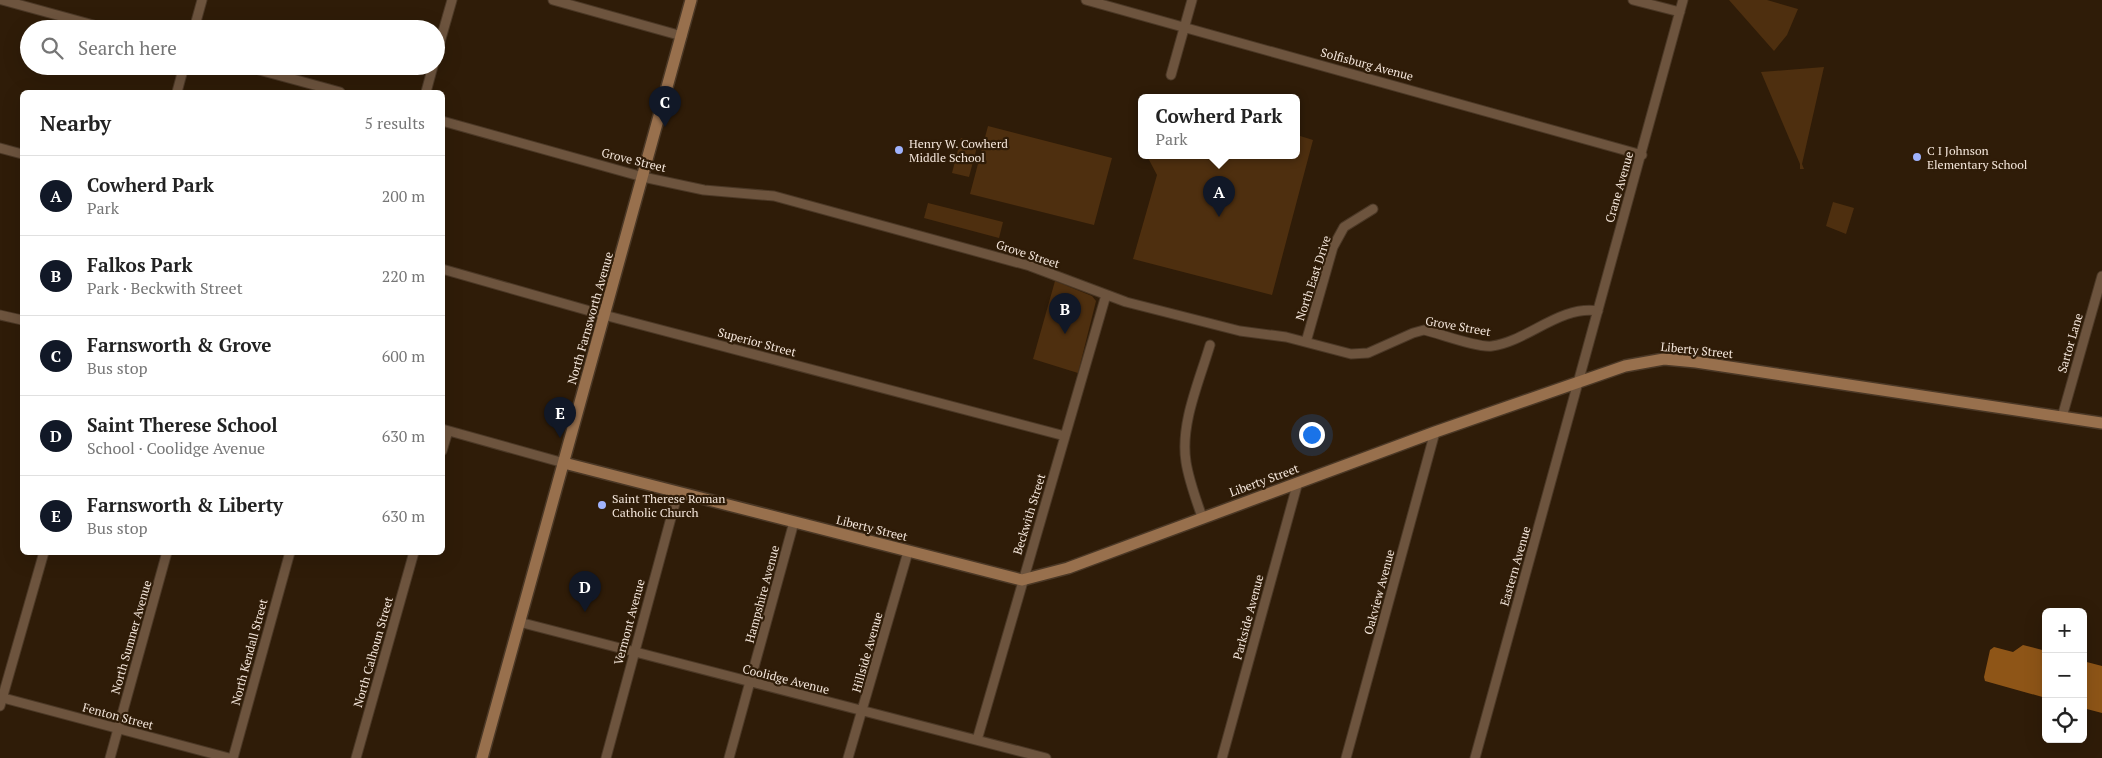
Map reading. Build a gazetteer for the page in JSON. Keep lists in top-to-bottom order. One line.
{"streets":{"street":["Solfisburg Avenue","Grove Street","Crane Avenue","North East Drive","North Farnsworth Avenue","Superior Street","Sartor Lane","Liberty Street","Beckwith Street","Eastern Avenue","Oakview Avenue","Hampshire Avenue","Parkside Avenue","Vermont Avenue","North Sumner Avenue","North Kendall Street","North Calhoun Street","Hillside Avenue","Coolidge Avenue","Fenton Street"]},"crossings":[["Solfisburg Avenue","Crane Avenue"],["Grove Street","Crane Avenue"],["Grove Street","North East Drive"],["Grove Street","North Farnsworth Avenue"],["Grove Street","Beckwith Street"],["Crane Avenue","Liberty Street"],["Crane Avenue","Eastern Avenue"],["North Farnsworth Avenue","Superior Street"],["North Farnsworth Avenue","Liberty Street"],["North Farnsworth Avenue","Coolidge Avenue"],["Superior Street","Beckwith Street"],["Sartor Lane","Liberty Street"],["Liberty Street","Beckwith Street"],["Liberty Street","Eastern Avenue"],["Liberty Street","Oakview Avenue"],["Liberty Street","Hampshire Avenue"],["Liberty Street","Parkside Avenue"],["Liberty Street","Vermont Avenue"],["Liberty Street","Hillside Avenue"],["Beckwith Street","Coolidge Avenue"],["Hampshire Avenue","Coolidge Avenue"],["Vermont Avenue","Coolidge Avenue"],["North Sumner Avenue","Fenton Street"],["Hillside Avenue","Coolidge Avenue"]],"places":["Henry W. Cowherd Middle School","C I Johnson Elementary School","Saint Therese Roman Catholic Church"],"page":{"search":"Search here","pins":["C","A","B","E","D"],"heading":["Nearby","5 results"],"popup":["Cowherd Park","Park"],"list":[{"mark":"A","name":"Cowherd Park","note":"Park","value":"200 m"},{"mark":"B","name":"Falkos Park","note":"Park · Beckwith Street","value":"220 m"},{"mark":"C","name":"Farnsworth & Grove","note":"Bus stop","value":"600 m"},{"mark":"D","name":"Saint Therese School","note":"School · Coolidge Avenue","value":"630 m"},{"mark":"E","name":"Farnsworth & Liberty","note":"Bus stop","value":"630 m"}],"map_buttons":["+","−"]}}
